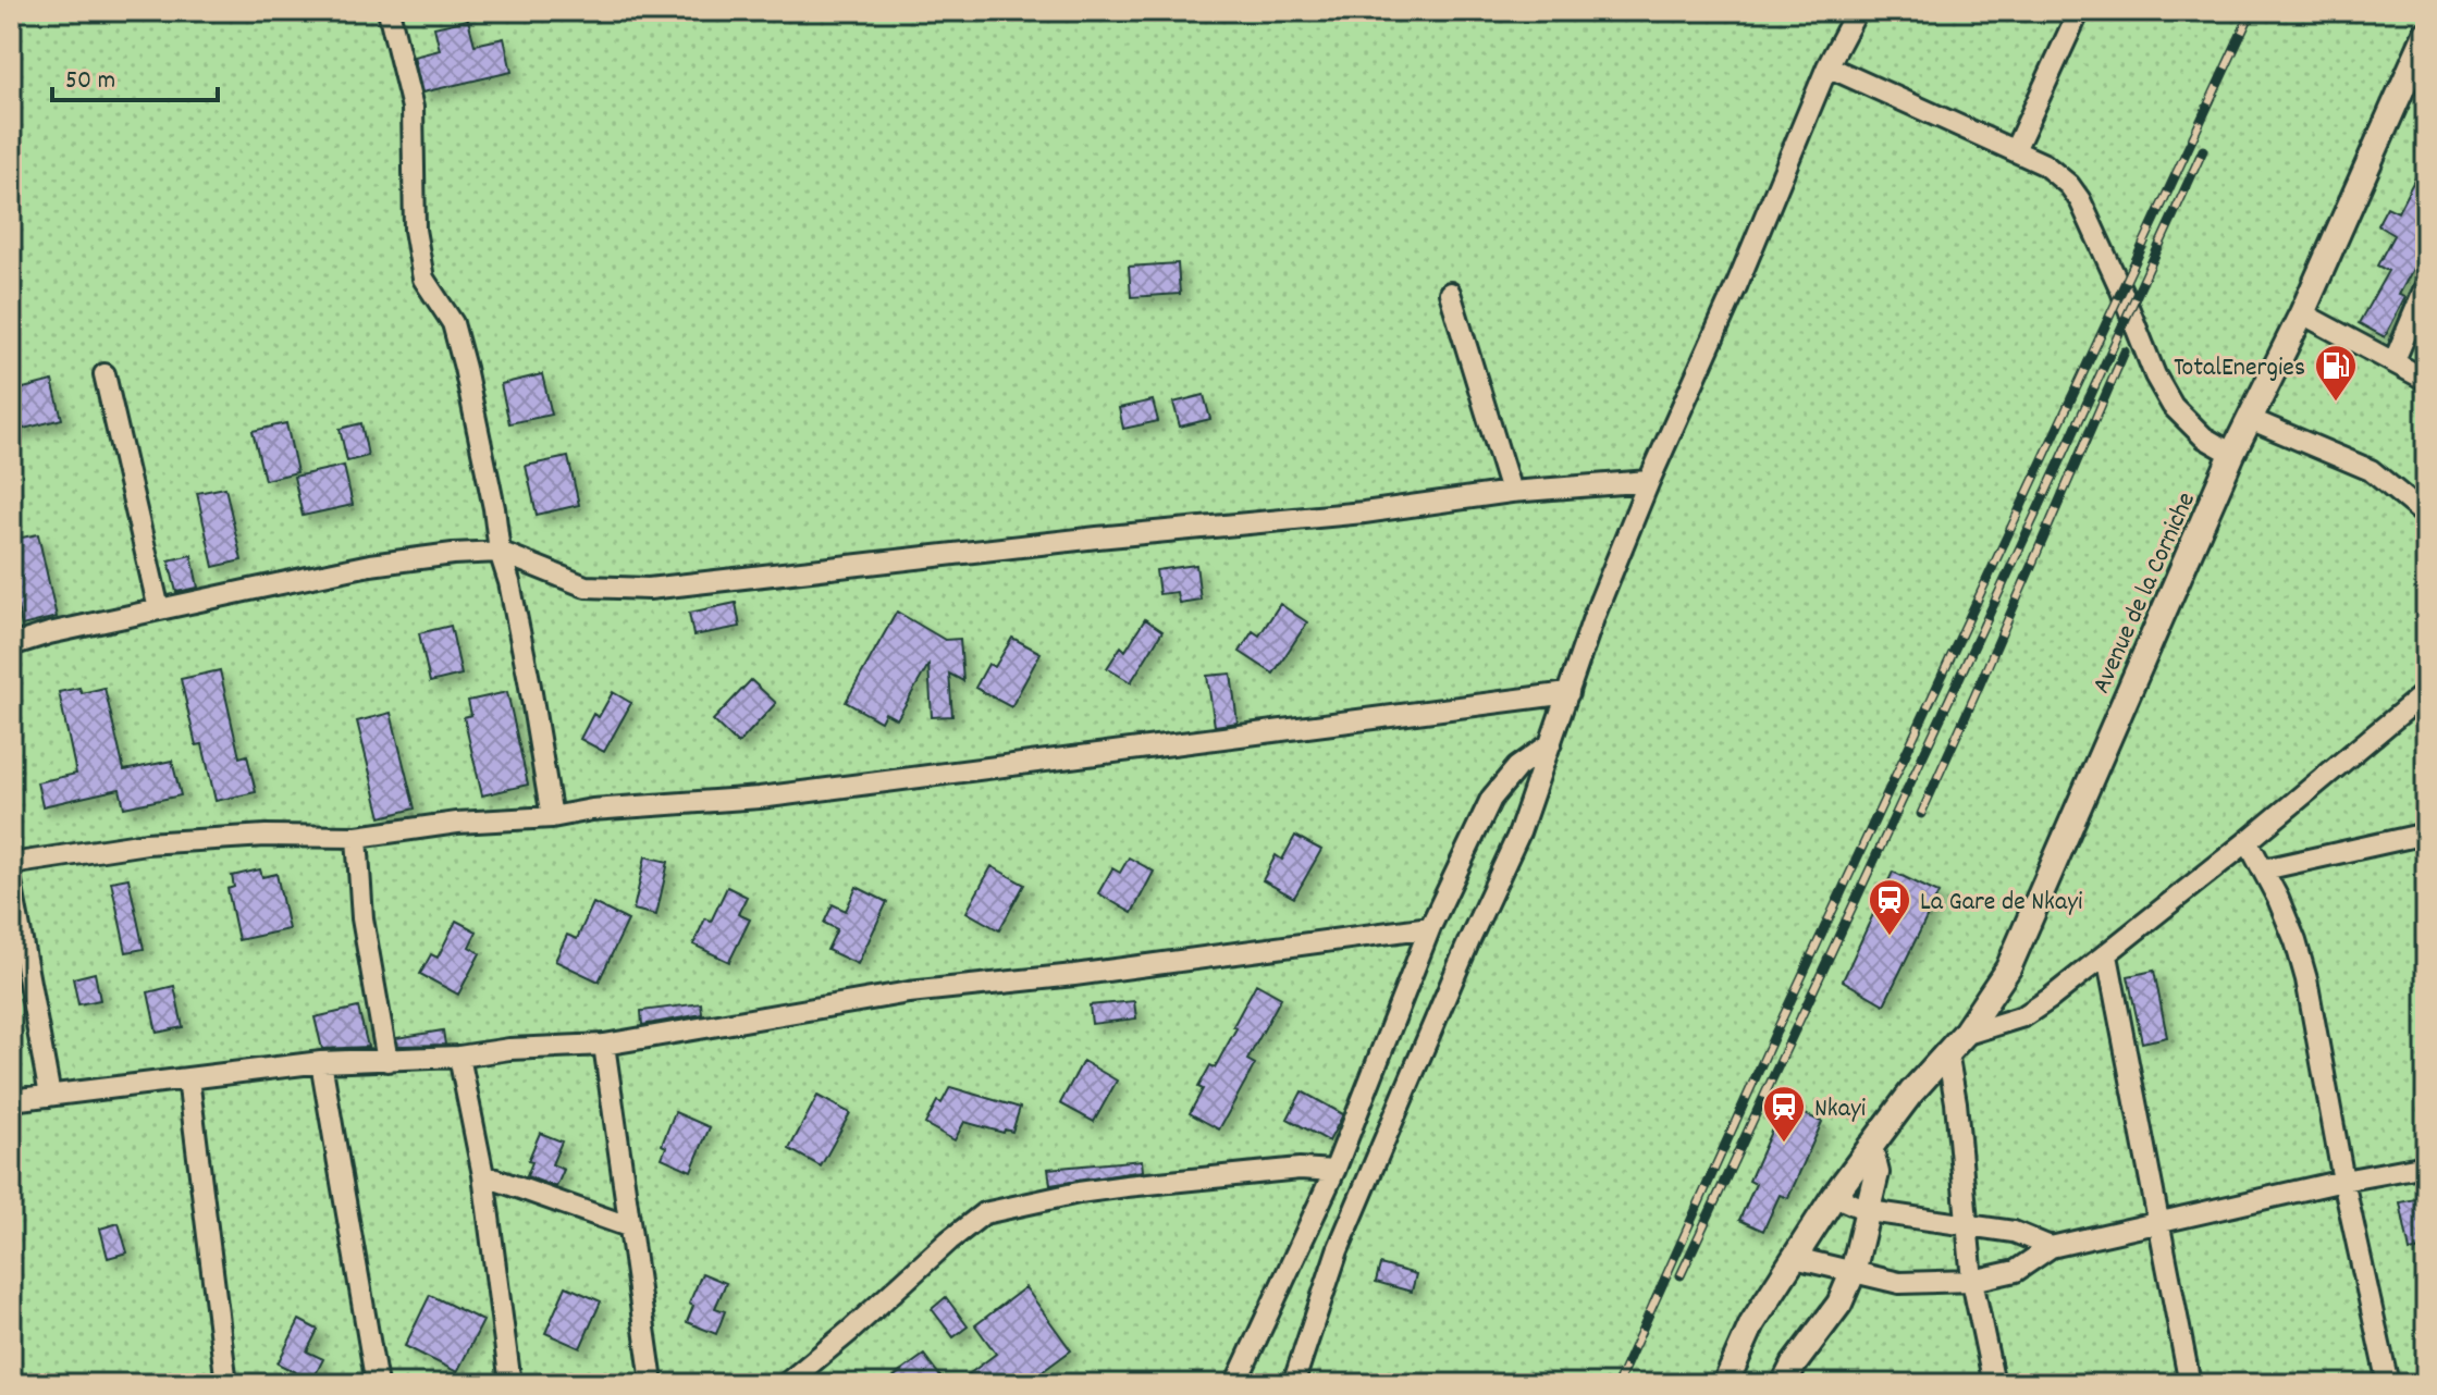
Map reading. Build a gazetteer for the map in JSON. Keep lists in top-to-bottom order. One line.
{"streets":{"street":["Avenue de la Corniche"]},"places":{"fuel station":["TotalEnergies"],"station":["La Gare de Nkayi","Nkayi"]},"scale_bar":"50 m"}
